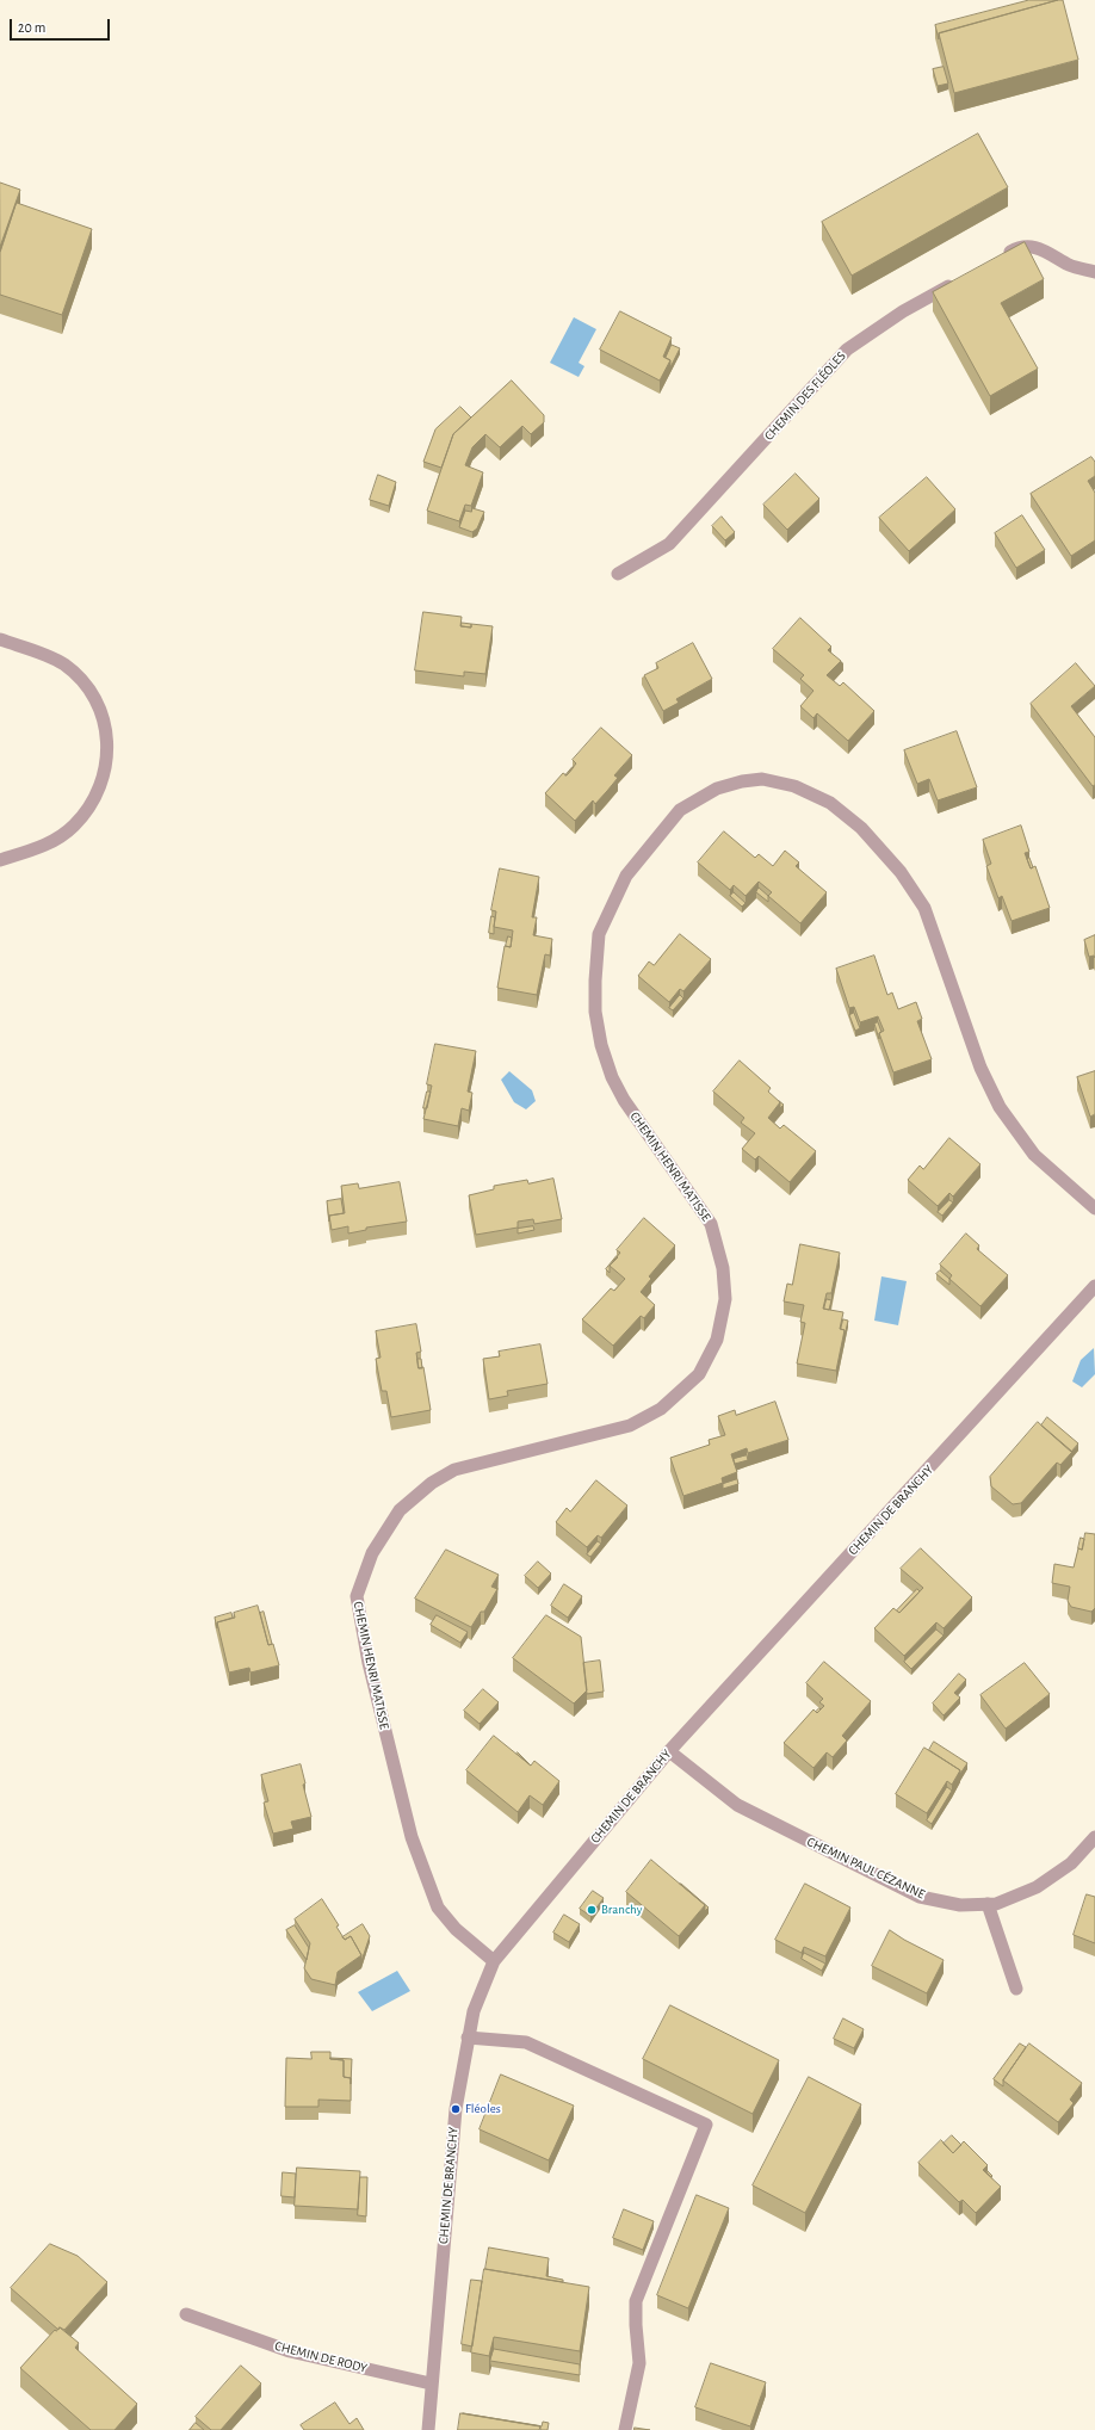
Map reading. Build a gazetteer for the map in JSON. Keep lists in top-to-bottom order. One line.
{"streets":{"street":["CHEMIN DES FLÉOLES","CHEMIN HENRI MATISSE","CHEMIN DE BRANCHY","CHEMIN PAUL CÉZANNE","CHEMIN DE RODY"]},"crossings":[["CHEMIN HENRI MATISSE","CHEMIN DE BRANCHY"],["CHEMIN DE BRANCHY","CHEMIN PAUL CÉZANNE"],["CHEMIN DE BRANCHY","CHEMIN DE RODY"]],"places":["Branchy","Fléoles"],"scale_bar":"20 m"}
